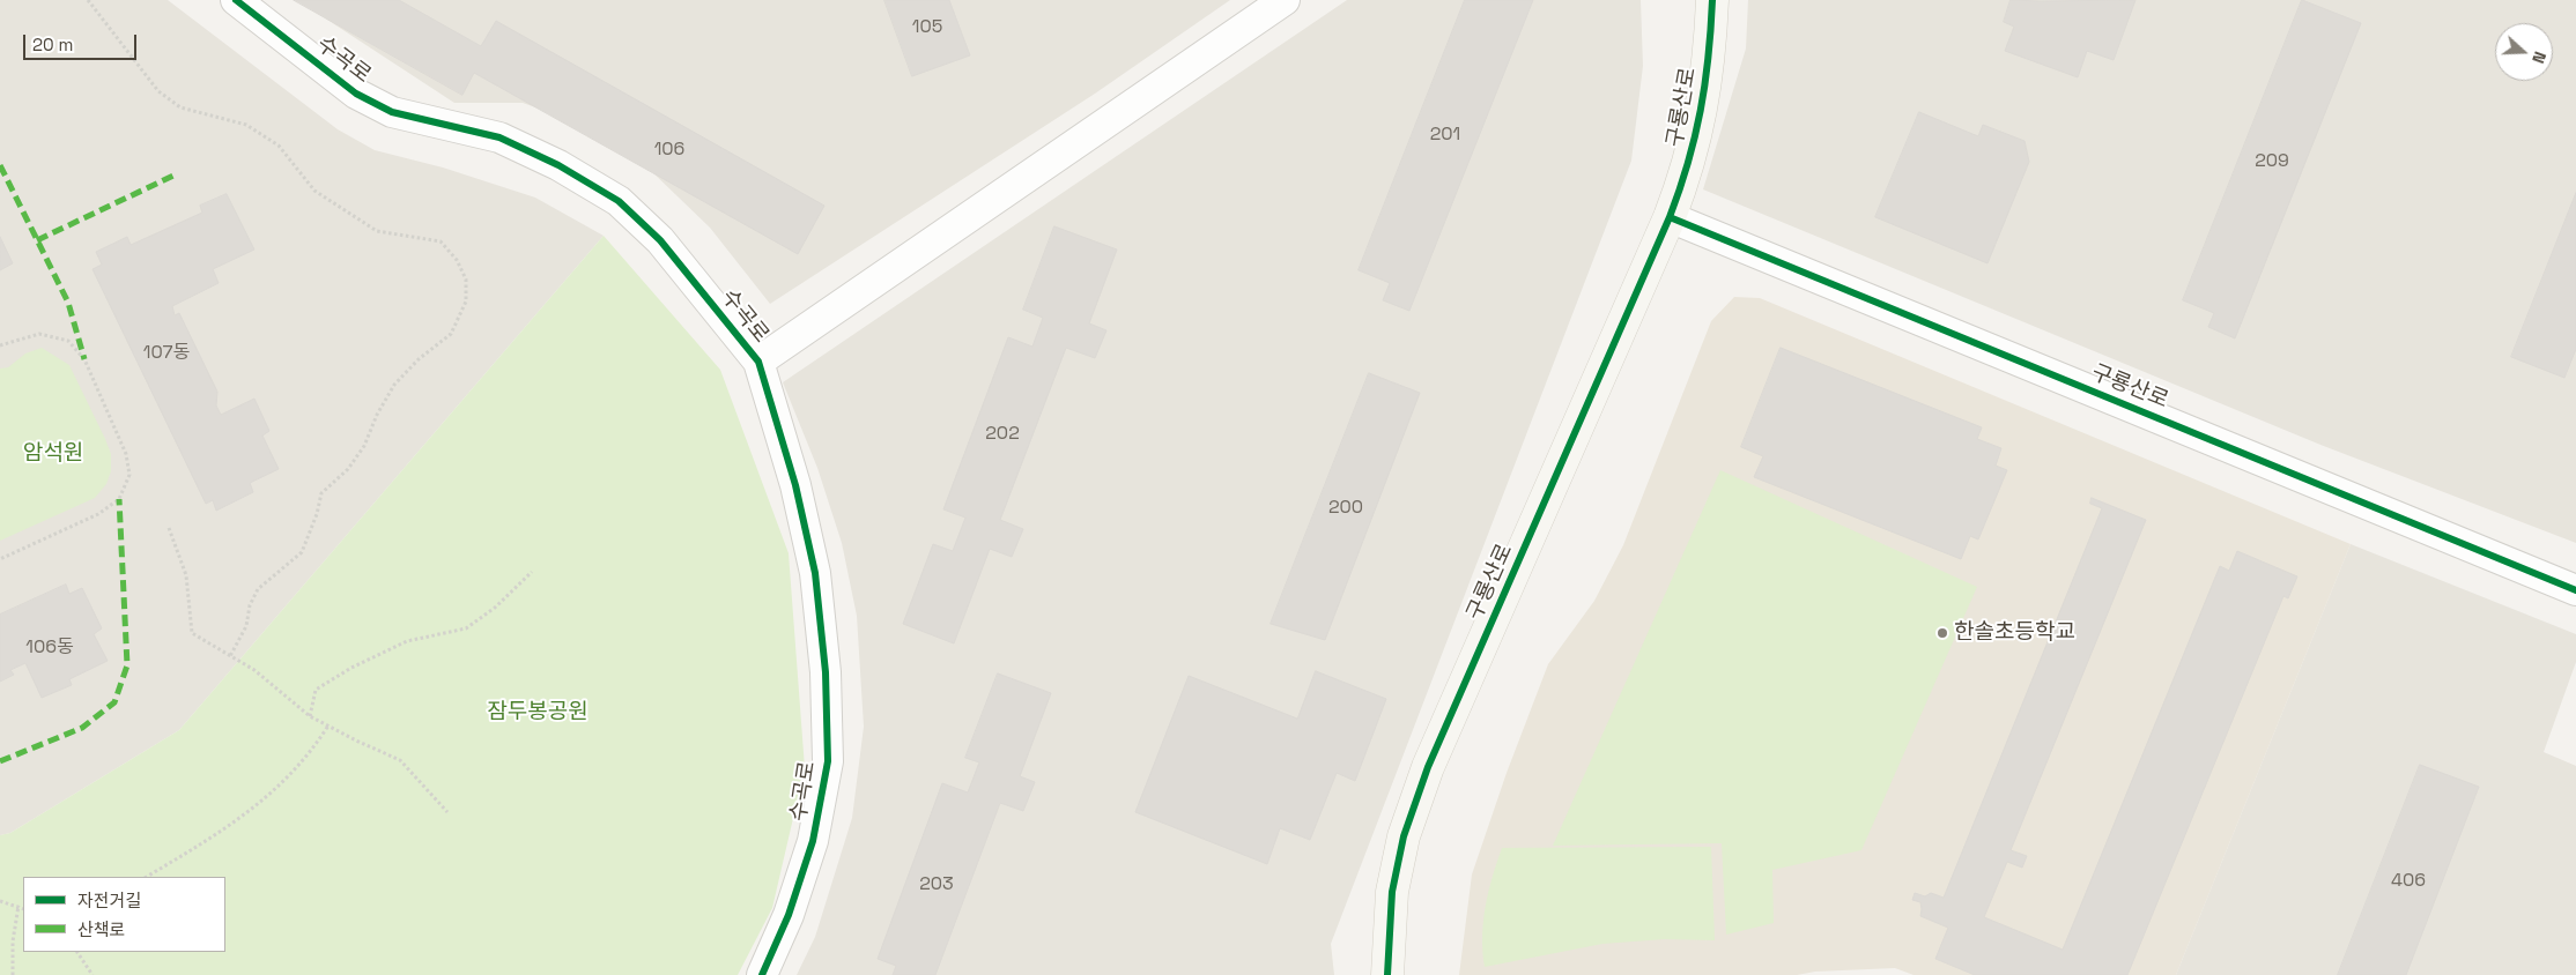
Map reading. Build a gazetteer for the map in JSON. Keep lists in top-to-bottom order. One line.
{"streets":{"street":["수곡로","구룡산로"]},"parks":["암석원","잠두봉공원"],"places":["한솔초등학교"],"house_numbers":["105","201","106","209","107동","202","200","106동","406","203"],"legend":["자전거길","산책로"],"scale_bar":"20 m","north":"right"}
